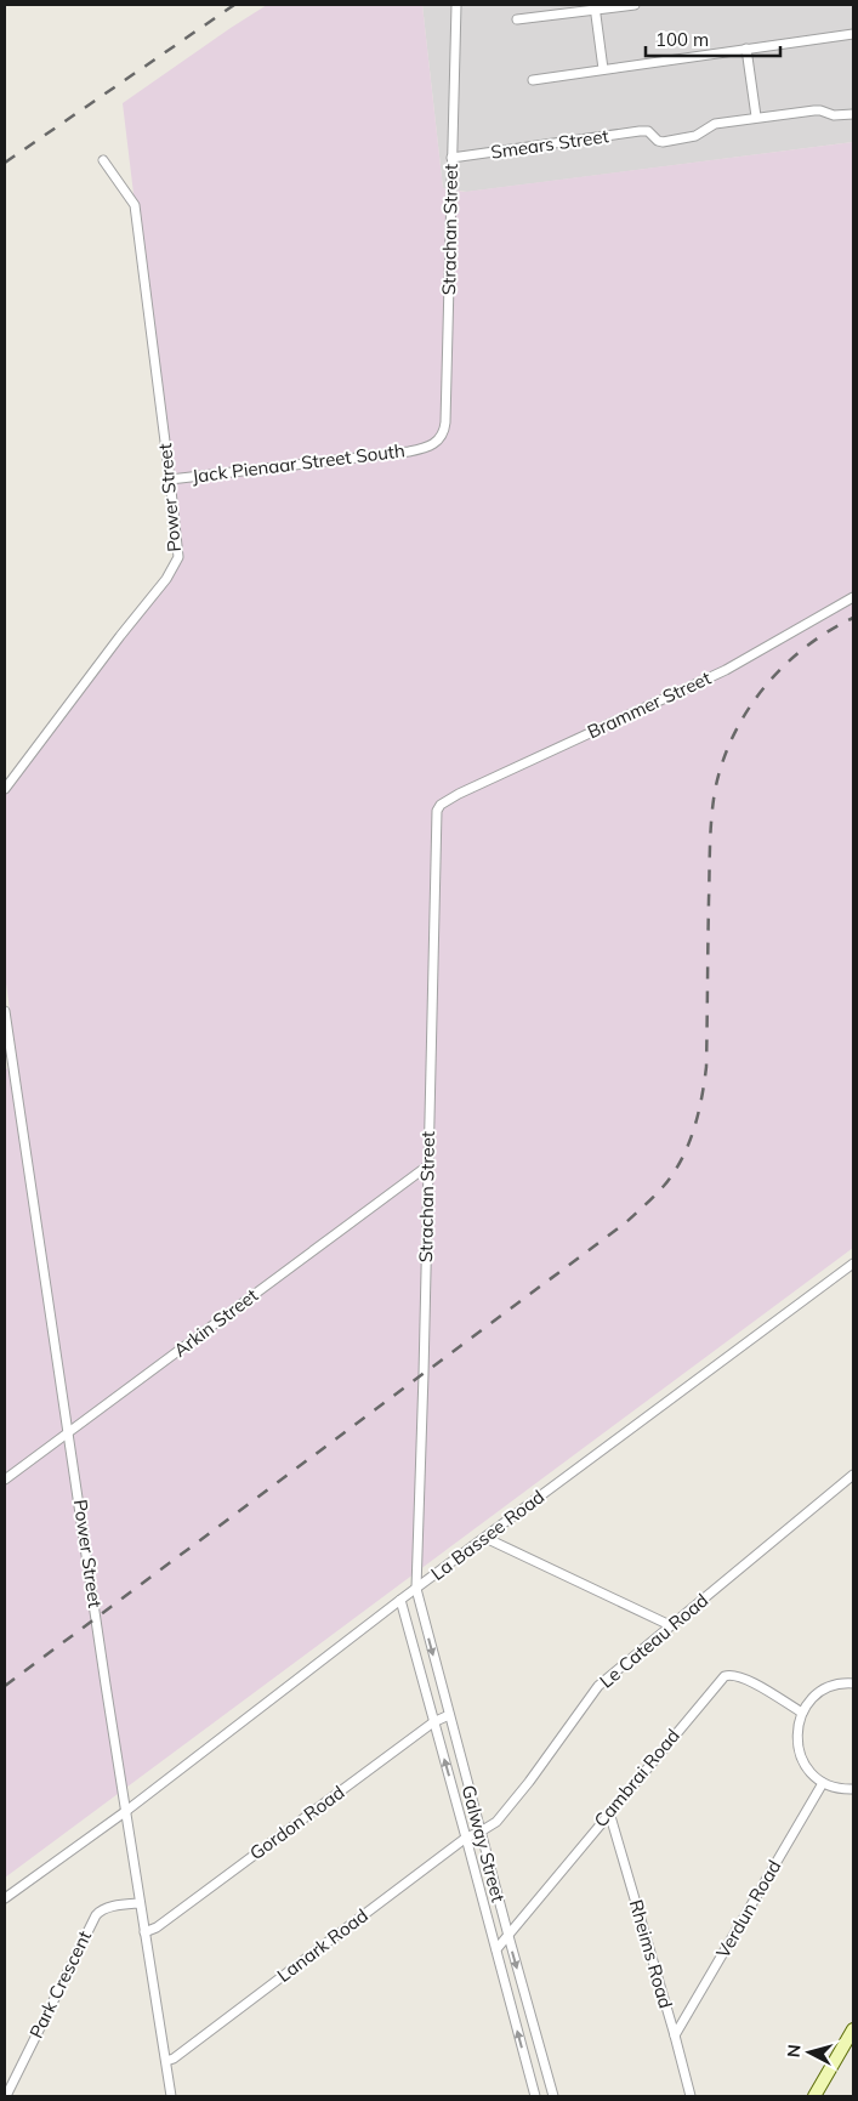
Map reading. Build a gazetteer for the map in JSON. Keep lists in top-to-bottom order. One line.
{"streets":{"street":["Smears Street","Strachan Street","Jack Pienaar Street South","Power Street","Brammer Street","Arkin Street","La Bassee Road","Le Cateau Road","Cambrai Road","Gordon Road","Galway Street","Verdun Road","Lanark Road","Rheims Road","Park Crescent"]},"crossings":[["Smears Street","Strachan Street"],["Strachan Street","Jack Pienaar Street South"],["Strachan Street","Brammer Street"],["Strachan Street","Arkin Street"],["Strachan Street","La Bassee Road"],["Strachan Street","Galway Street"],["Jack Pienaar Street South","Power Street"],["Power Street","Arkin Street"],["Power Street","La Bassee Road"],["Power Street","Gordon Road"],["Power Street","Lanark Road"],["Power Street","Park Crescent"],["La Bassee Road","Galway Street"],["Le Cateau Road","Galway Street"],["Le Cateau Road","Lanark Road"],["Cambrai Road","Galway Street"],["Cambrai Road","Rheims Road"],["Gordon Road","Galway Street"],["Galway Street","Lanark Road"],["Verdun Road","Rheims Road"]],"scale_bar":"100 m","north":"left"}
